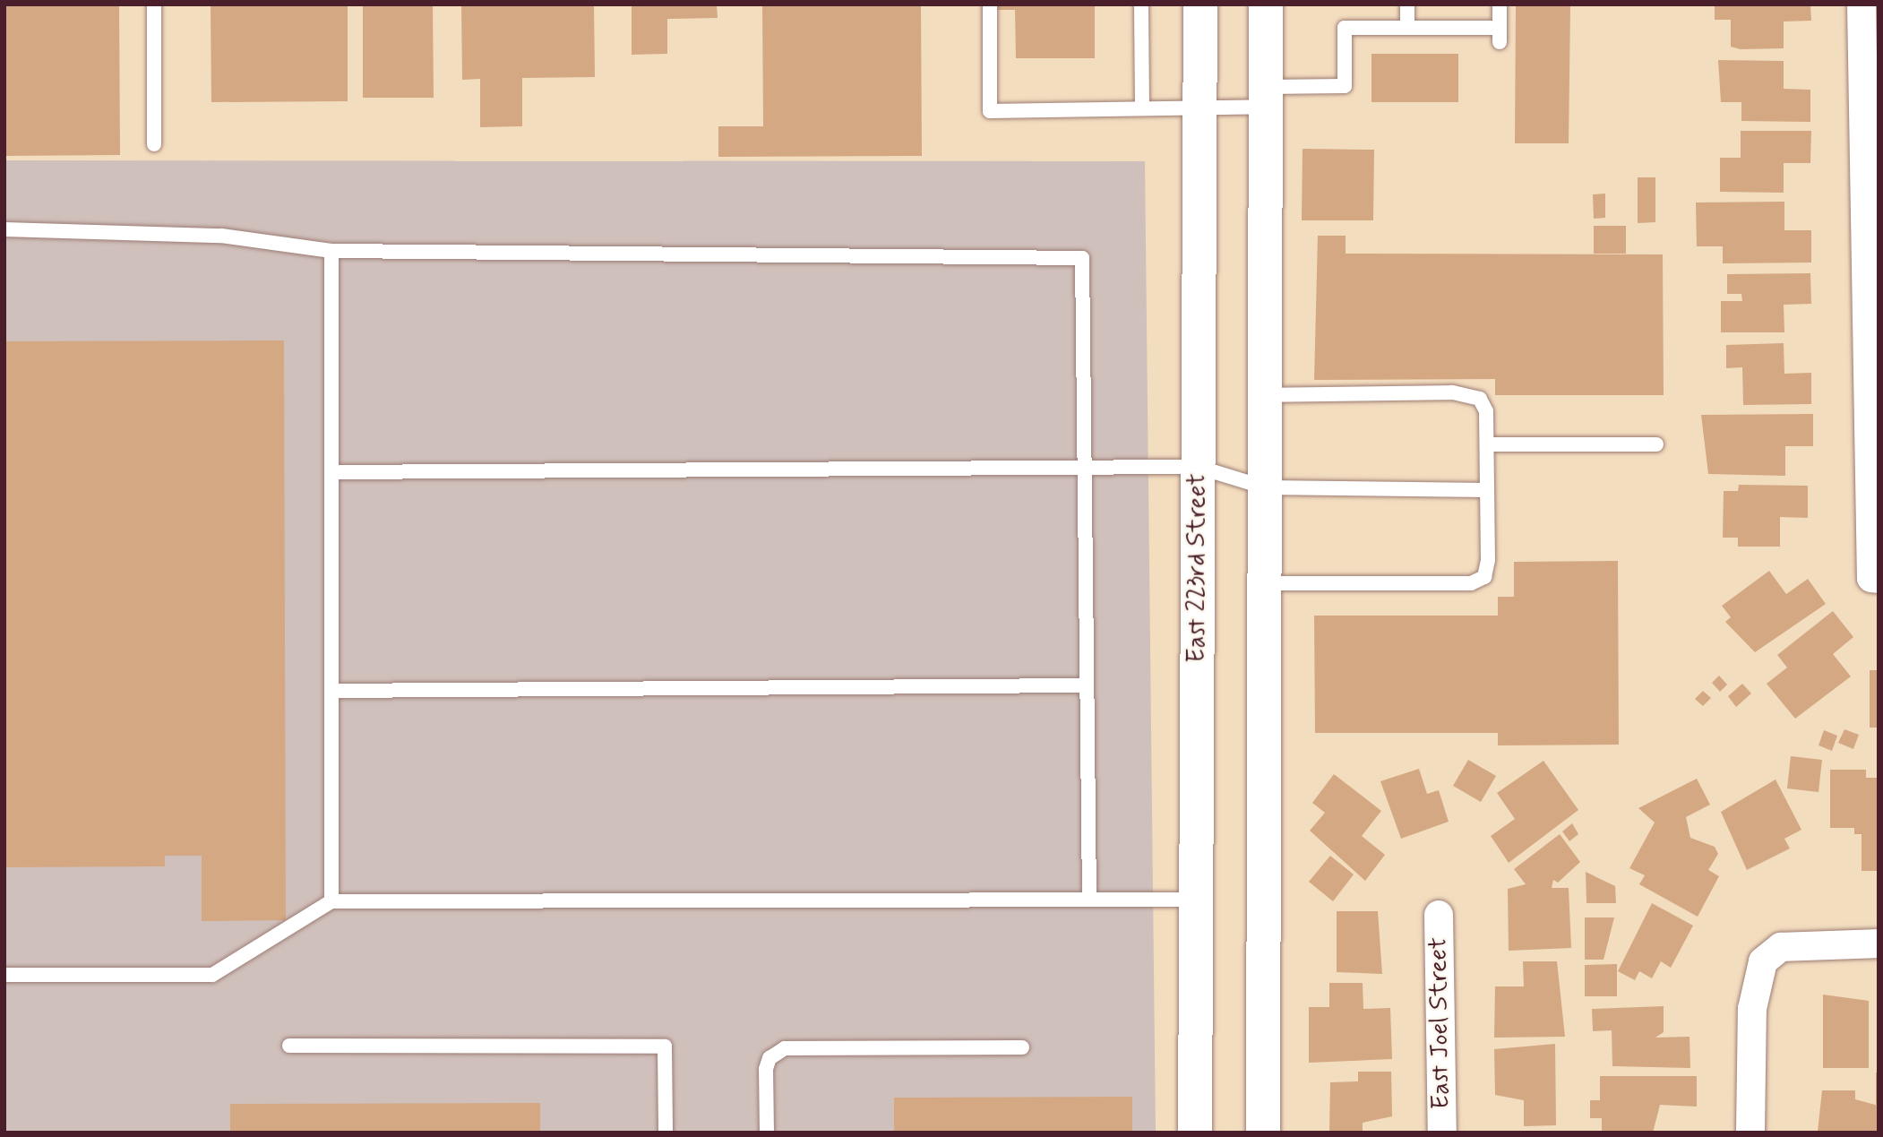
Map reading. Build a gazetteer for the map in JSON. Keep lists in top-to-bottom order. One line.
{"streets":{"main road":["East 223rd Street"],"street":["East Joel Street"]}}
